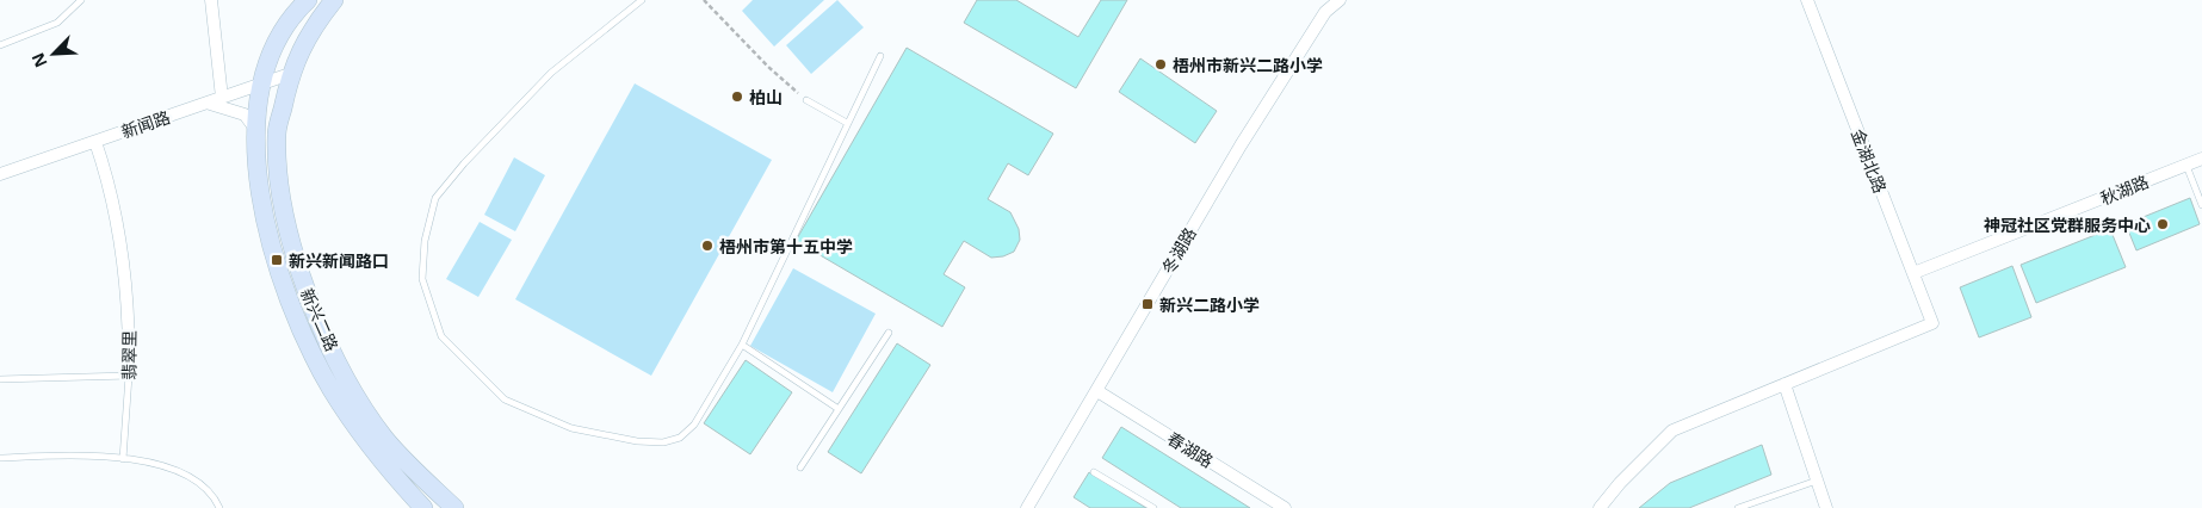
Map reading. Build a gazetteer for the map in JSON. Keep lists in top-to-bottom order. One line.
{"streets":{"main road":["新兴二路"],"street":["新闻路","金湖北路","秋湖路","冬湖路","翡翠里","春湖路"]},"crossings":[["新闻路","新兴二路"],["新闻路","翡翠里"],["金湖北路","秋湖路"],["冬湖路","春湖路"]],"places":{"other":["梧州市新兴二路小学","柏山","神冠社区党群服务中心","梧州市第十五中学"],"transit":["新兴新闻路口","新兴二路小学"]},"north":"bottom left"}
